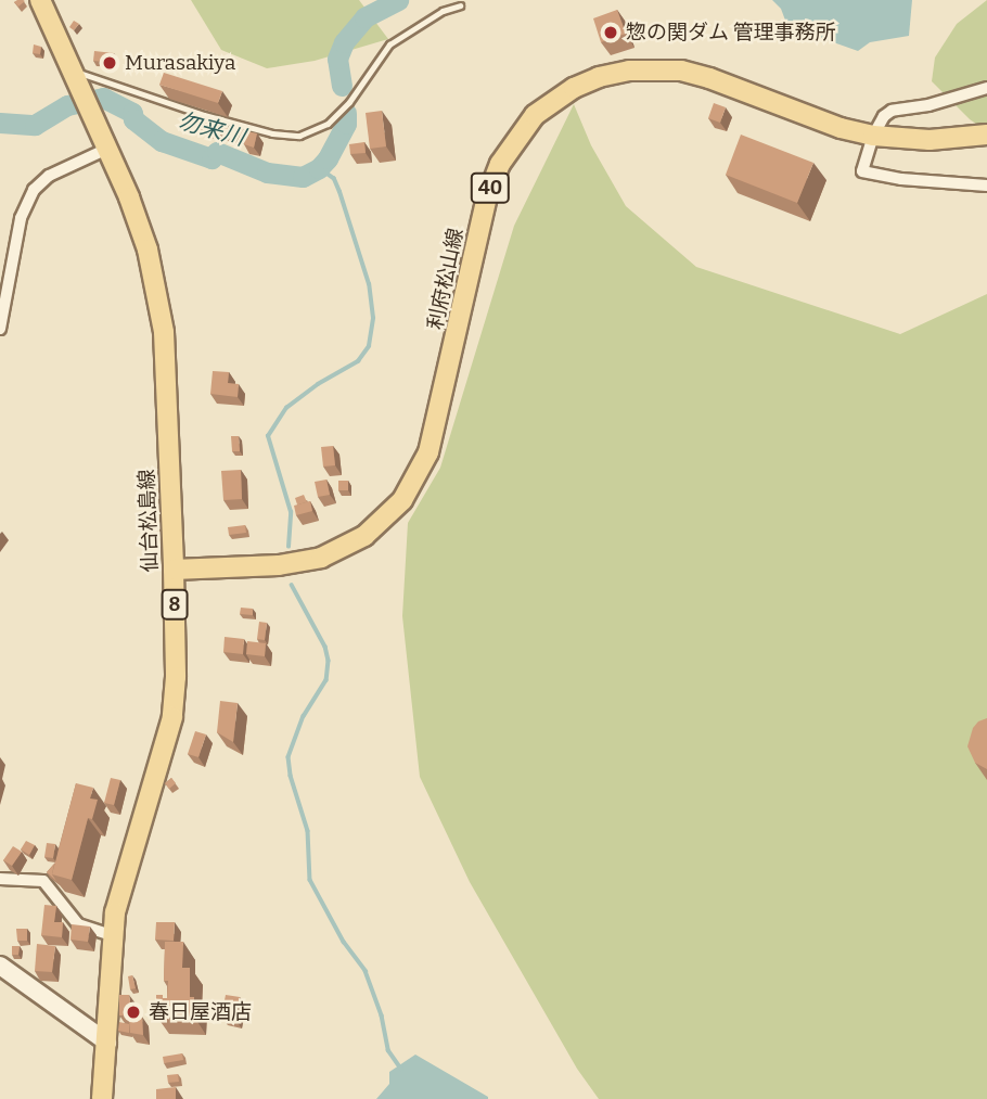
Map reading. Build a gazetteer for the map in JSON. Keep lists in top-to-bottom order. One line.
{"streets":{"main road":["40","利府松山線","仙台松島線","8"]},"crossings":[["利府松山線","仙台松島線"]],"water":["勿来川"],"places":["惣の関ダム 管理事務所","Murasakiya","春日屋酒店"]}
